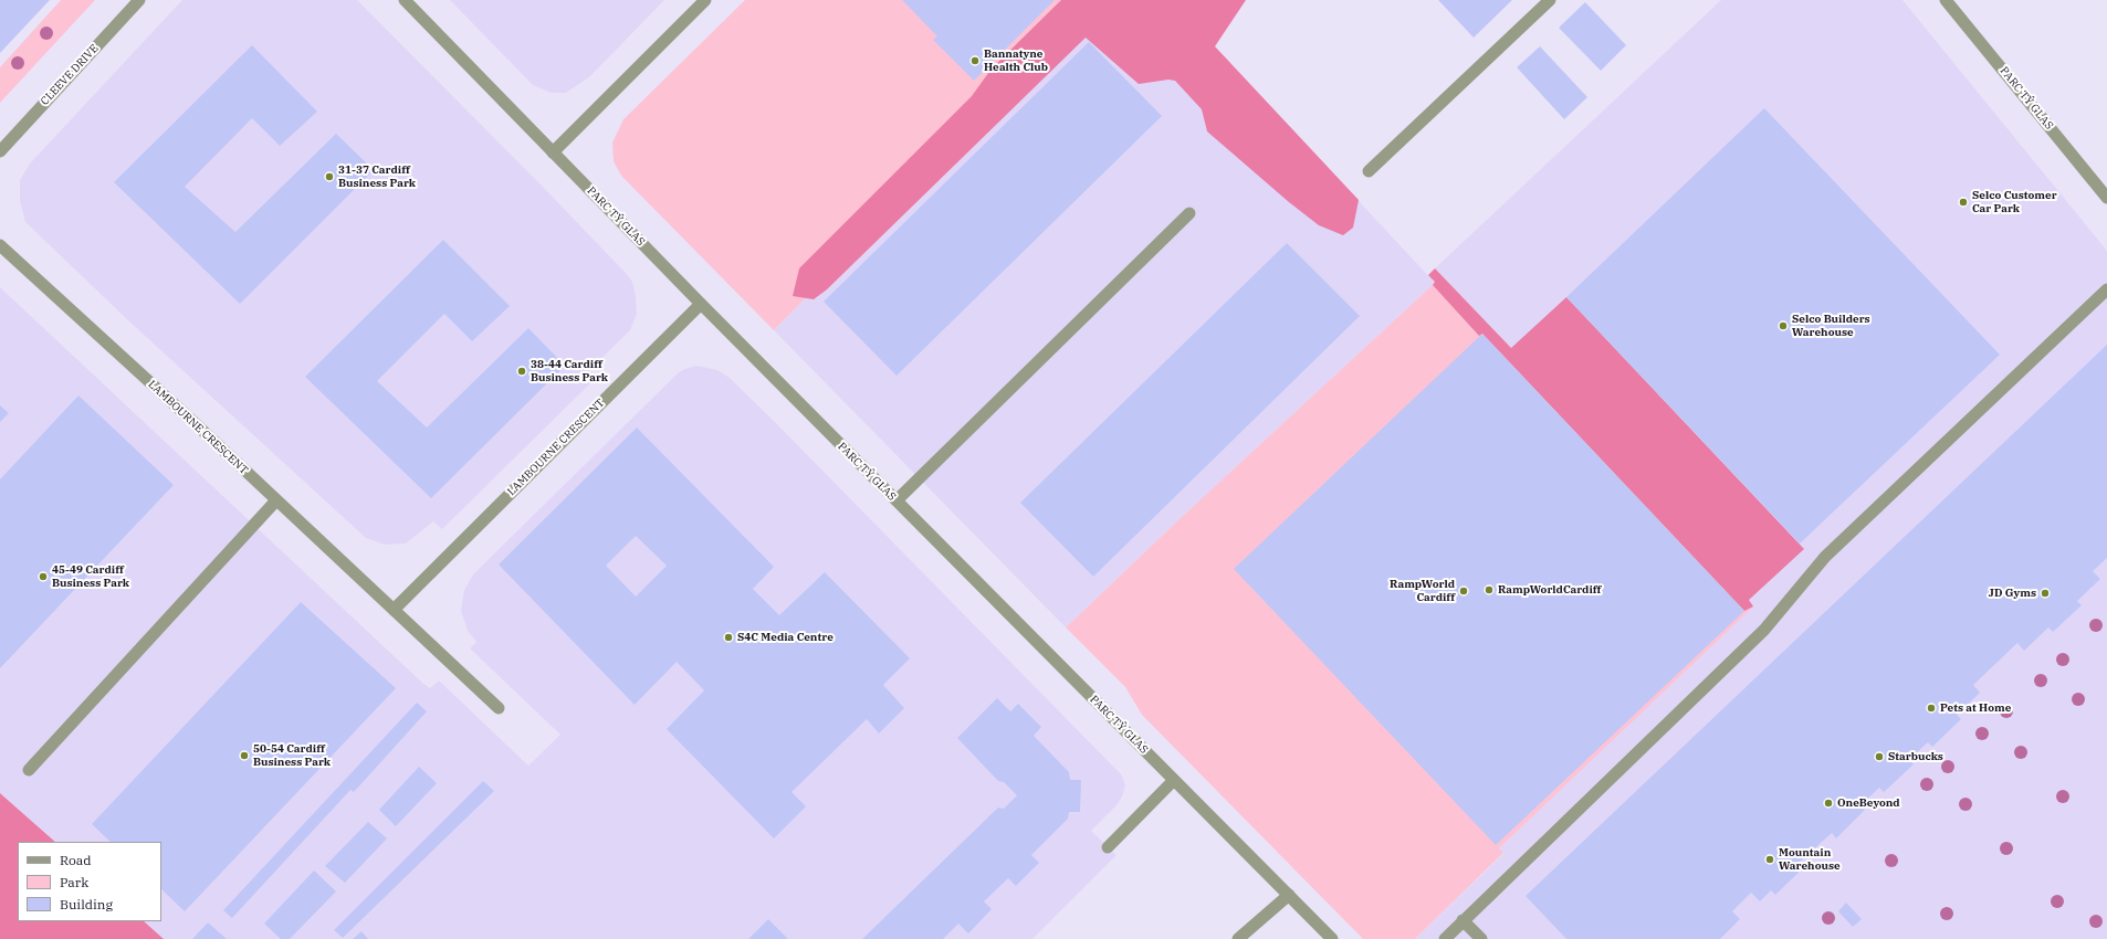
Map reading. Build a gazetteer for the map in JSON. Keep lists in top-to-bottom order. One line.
{"streets":{"street":["CLEEVE DRIVE","PARC TŶ GLAS","LAMBOURNE CRESCENT"]},"crossings":[["PARC TŶ GLAS","LAMBOURNE CRESCENT"]],"places":["Bannatyne Health Club","31-37 Cardiff Business Park","Selco Customer Car Park","Selco Builders Warehouse","38-44 Cardiff Business Park","45-49 Cardiff Business Park","RampWorldCardiff","RampWorld Cardiff","JD Gyms","S4C Media Centre","Pets at Home","50-54 Cardiff Business Park","Starbucks","OneBeyond","Mountain Warehouse"],"legend":["Road","Park","Building"]}
